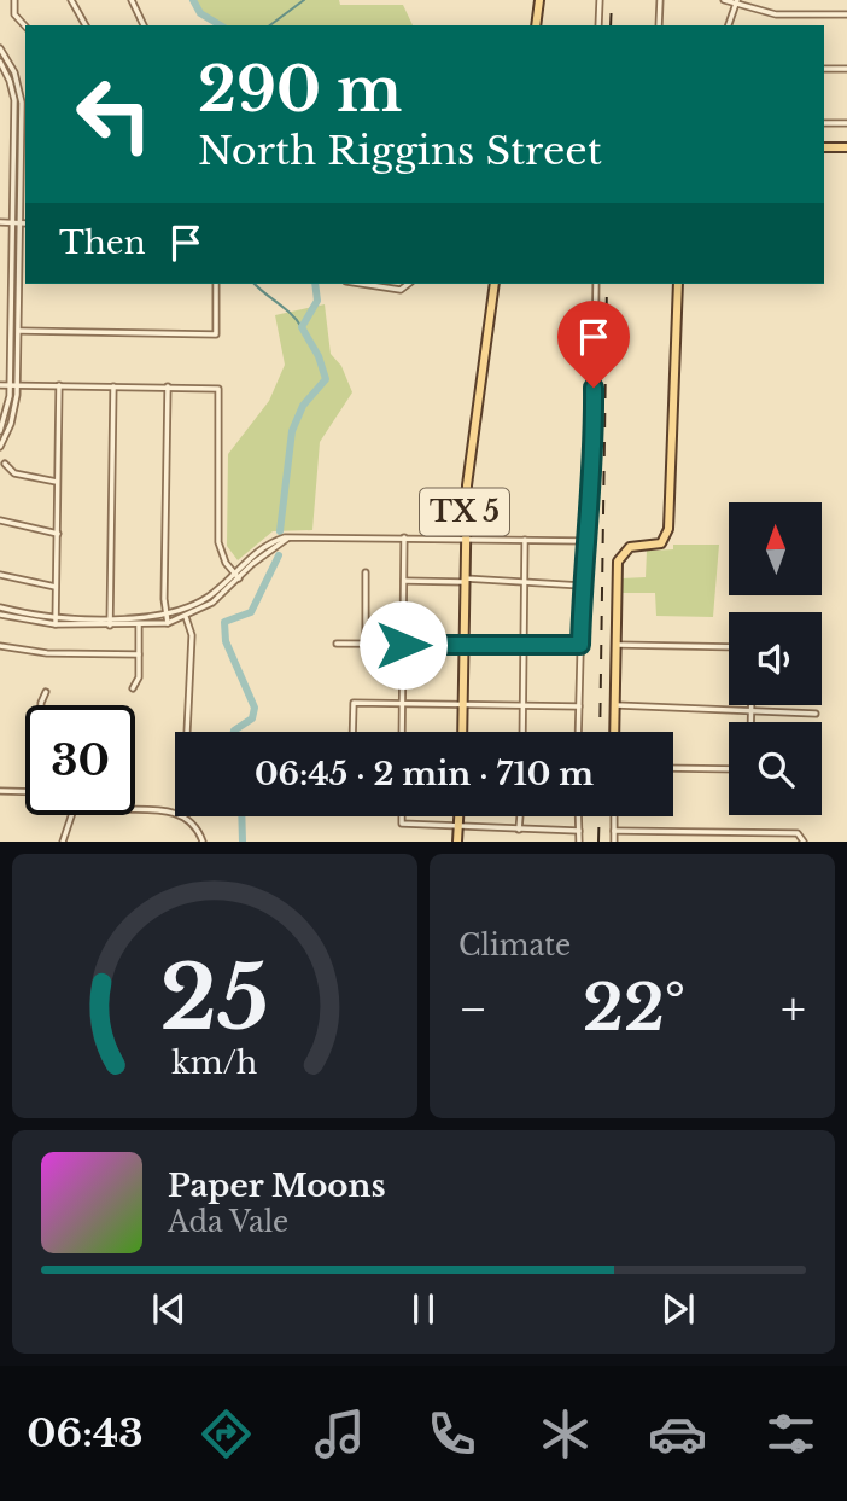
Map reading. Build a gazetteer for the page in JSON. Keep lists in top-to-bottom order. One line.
{"streets":{"main road":["TX 5"]},"north":"top","page":{"turn":["290 m","North Riggins Street"],"then":"Then","limit":"30","trip":"06:45 · 2 min · 710 m","tile":"Climate","heat":["−","22°","+"],"song":["Paper Moons","Ada Vale"],"tabs":"06:43","gauge":["25","km/h"]}}
